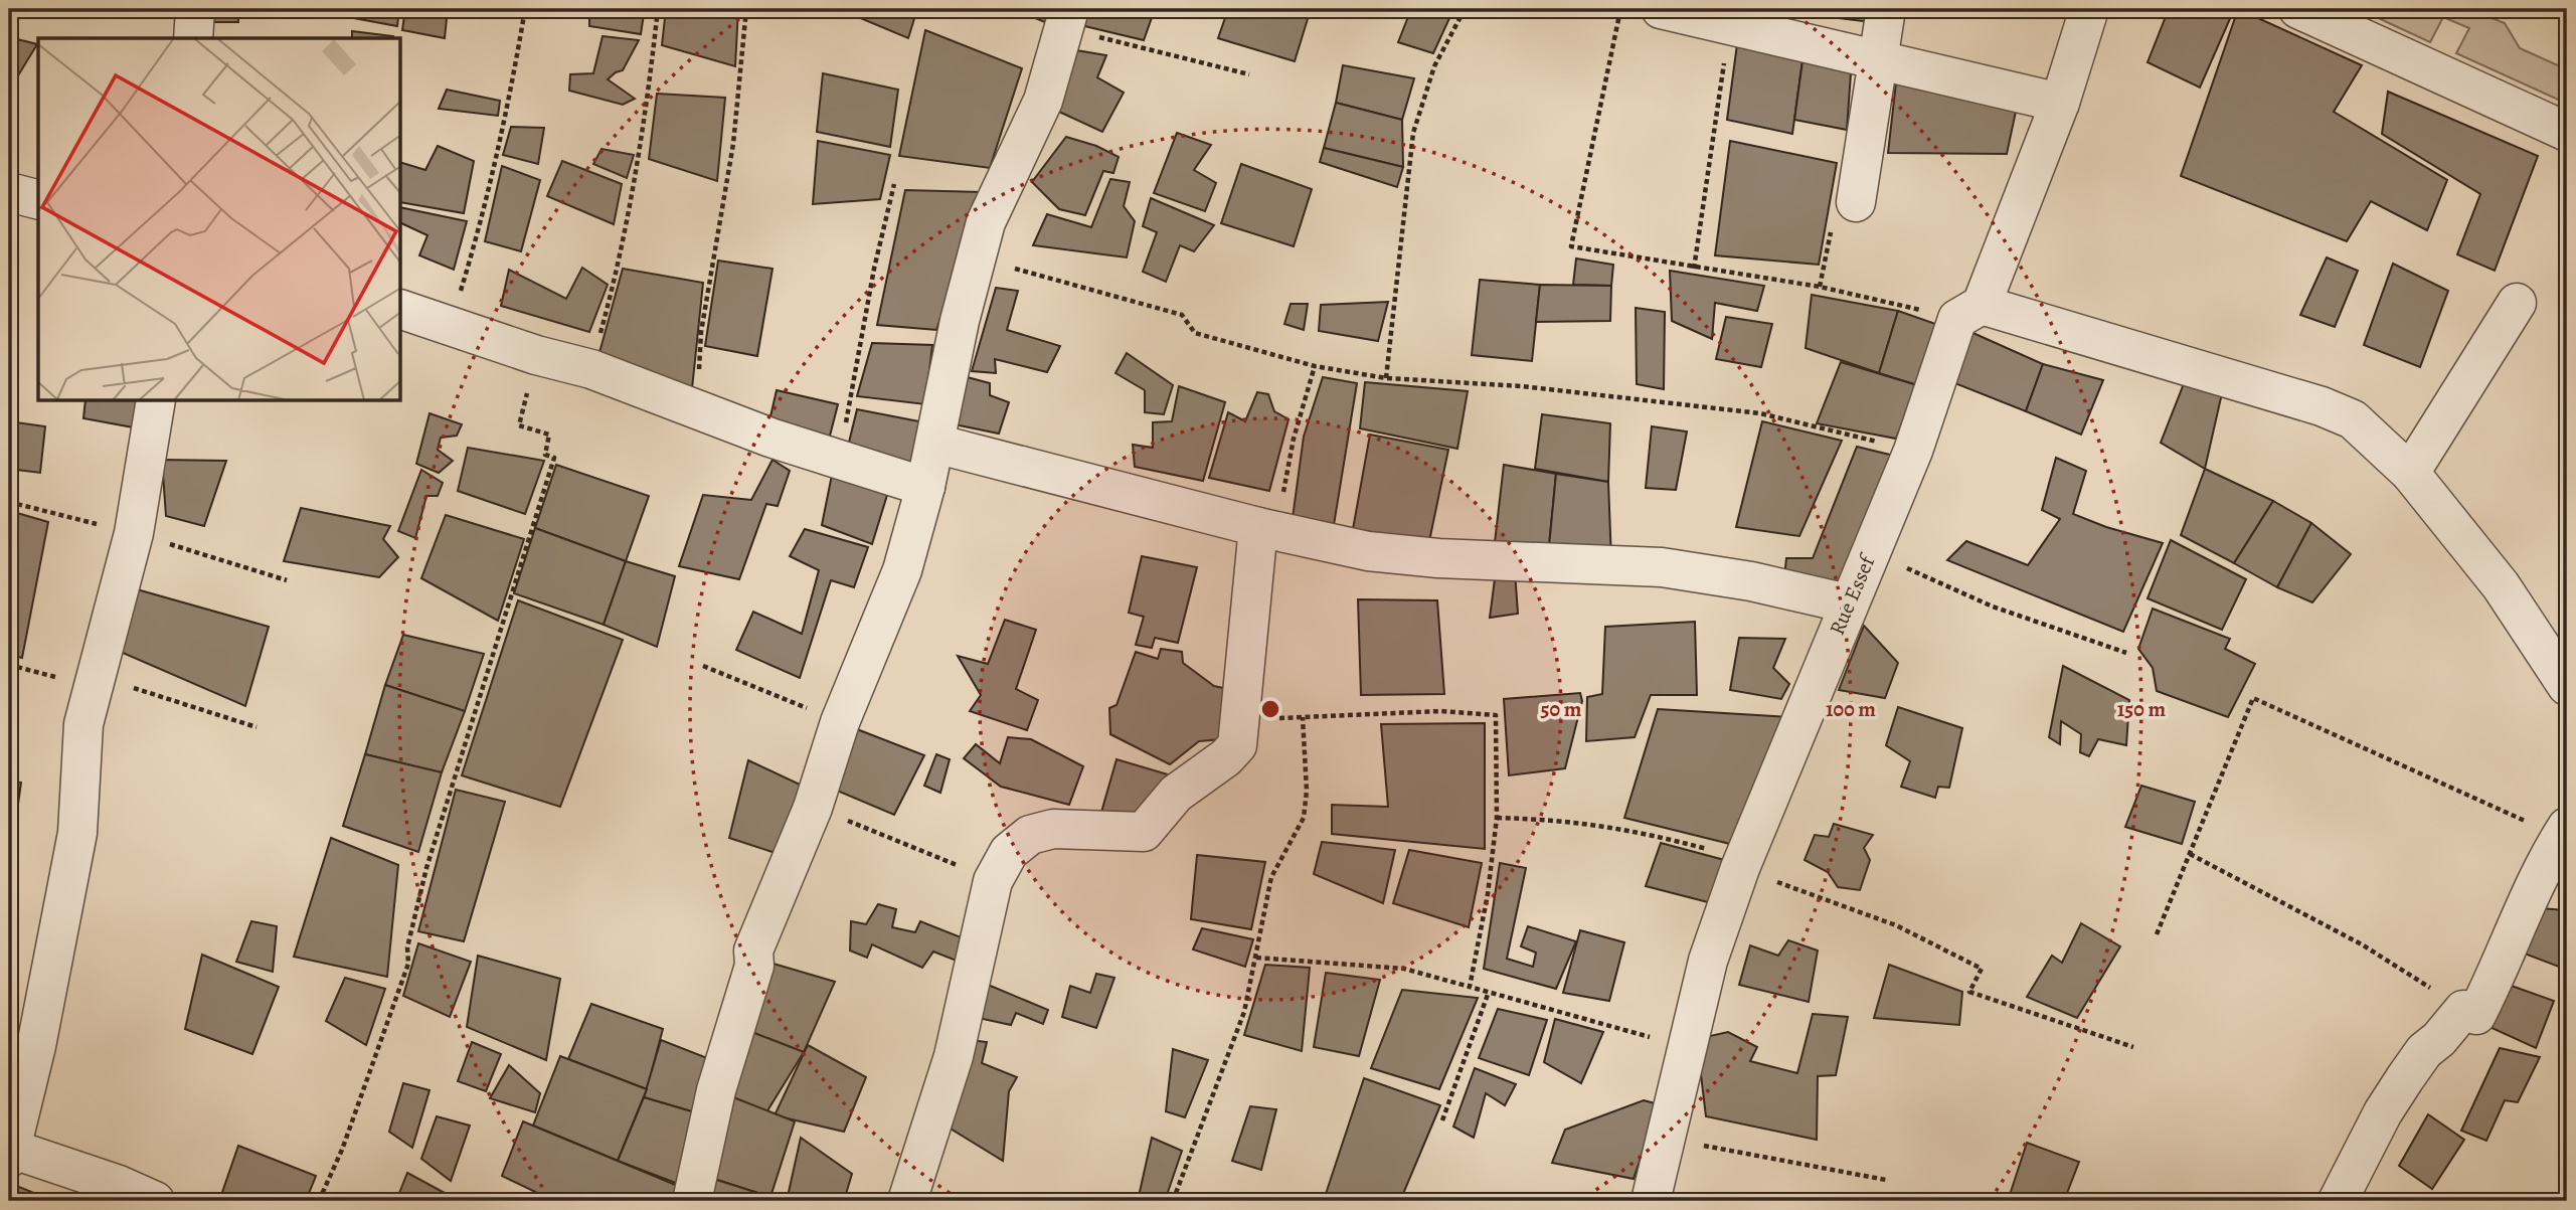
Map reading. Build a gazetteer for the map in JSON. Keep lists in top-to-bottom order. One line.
{"streets":{"street":["Rue Essef"]},"rings":["50 m","100 m","150 m"]}
